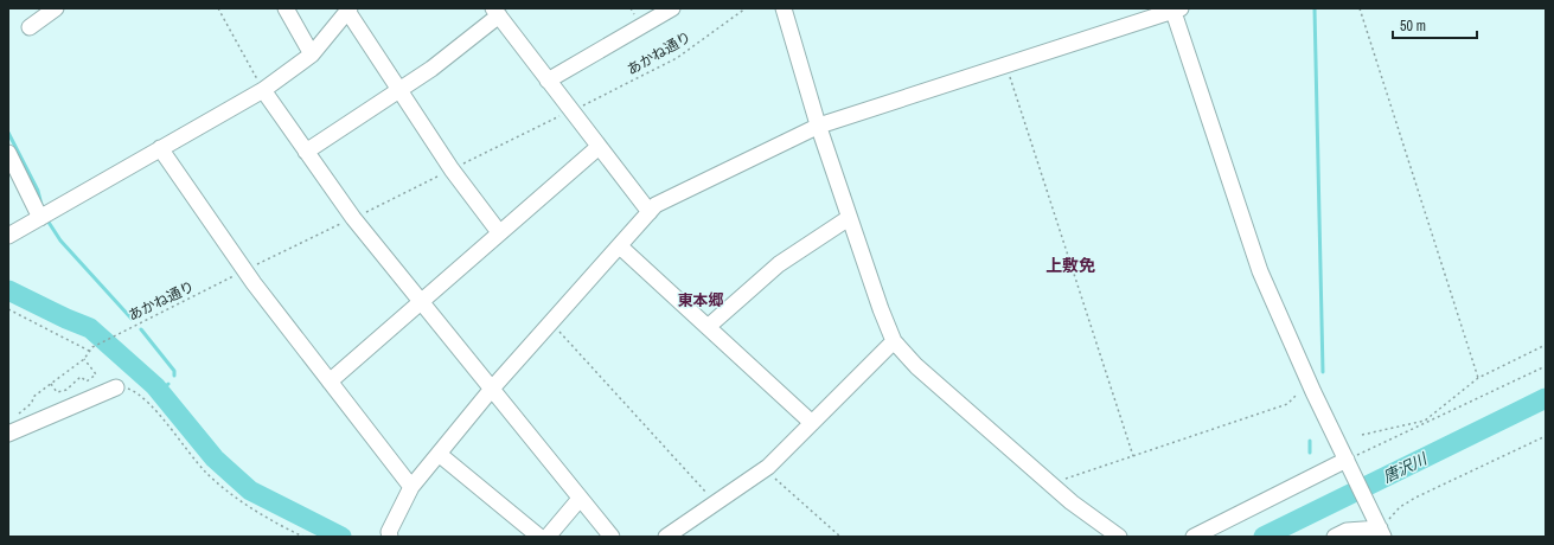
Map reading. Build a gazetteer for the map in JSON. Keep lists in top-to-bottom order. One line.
{"streets":{"path":["あかね通り"]},"districts":["上敷免","東本郷"],"water":["唐沢川"],"scale_bar":"50 m"}
